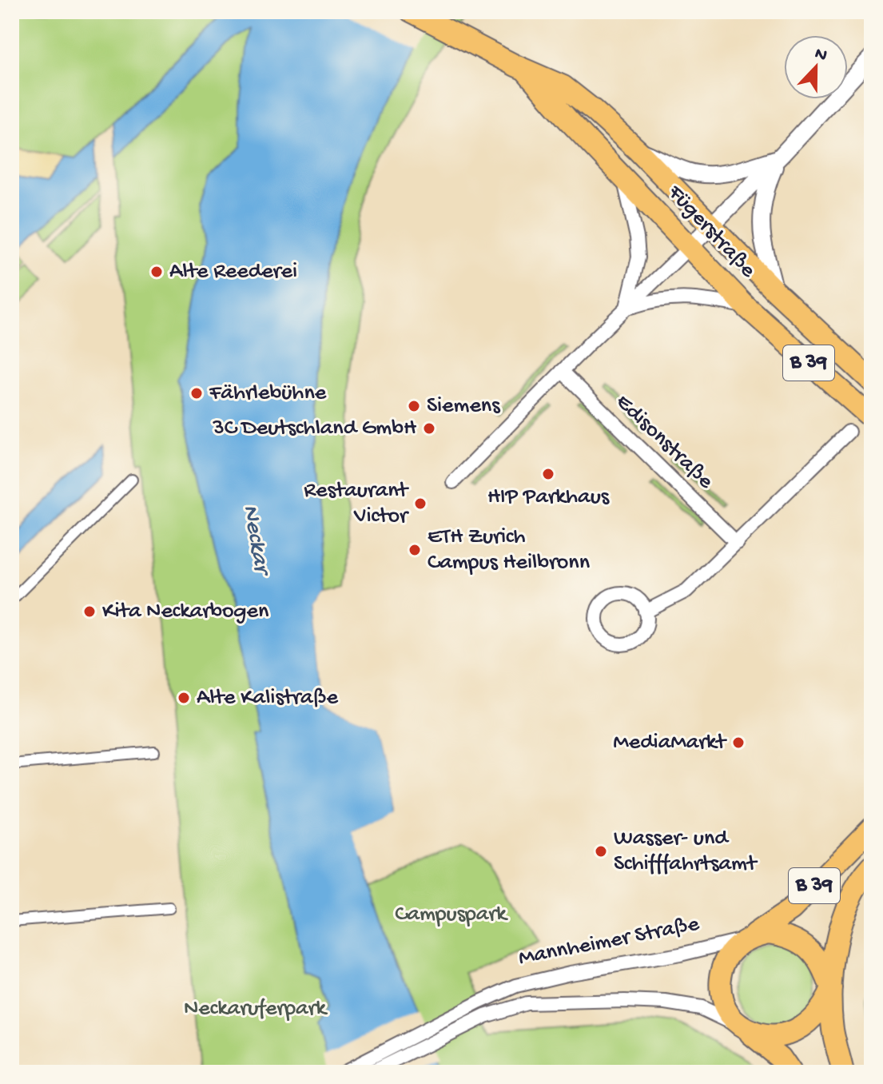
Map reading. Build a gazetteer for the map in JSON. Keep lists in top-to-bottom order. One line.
{"streets":{"main road":["Fügerstraße","B 39","Mannheimer Straße"],"street":["Edisonstraße"]},"crossings":[["B 39","Mannheimer Straße"]],"water":["Neckar"],"parks":["Campuspark","Neckaruferpark"],"places":["Alte Reederei","Fährlebühne","Siemens","3C Deutschland GmbH","HIP Parkhaus","Restaurant Victor","ETH Zurich Campus Heilbronn","Kita Neckarbogen","Alte Kalistraße","MediaMarkt","Wasser- und Schifffahrtsamt"],"north":"top"}
